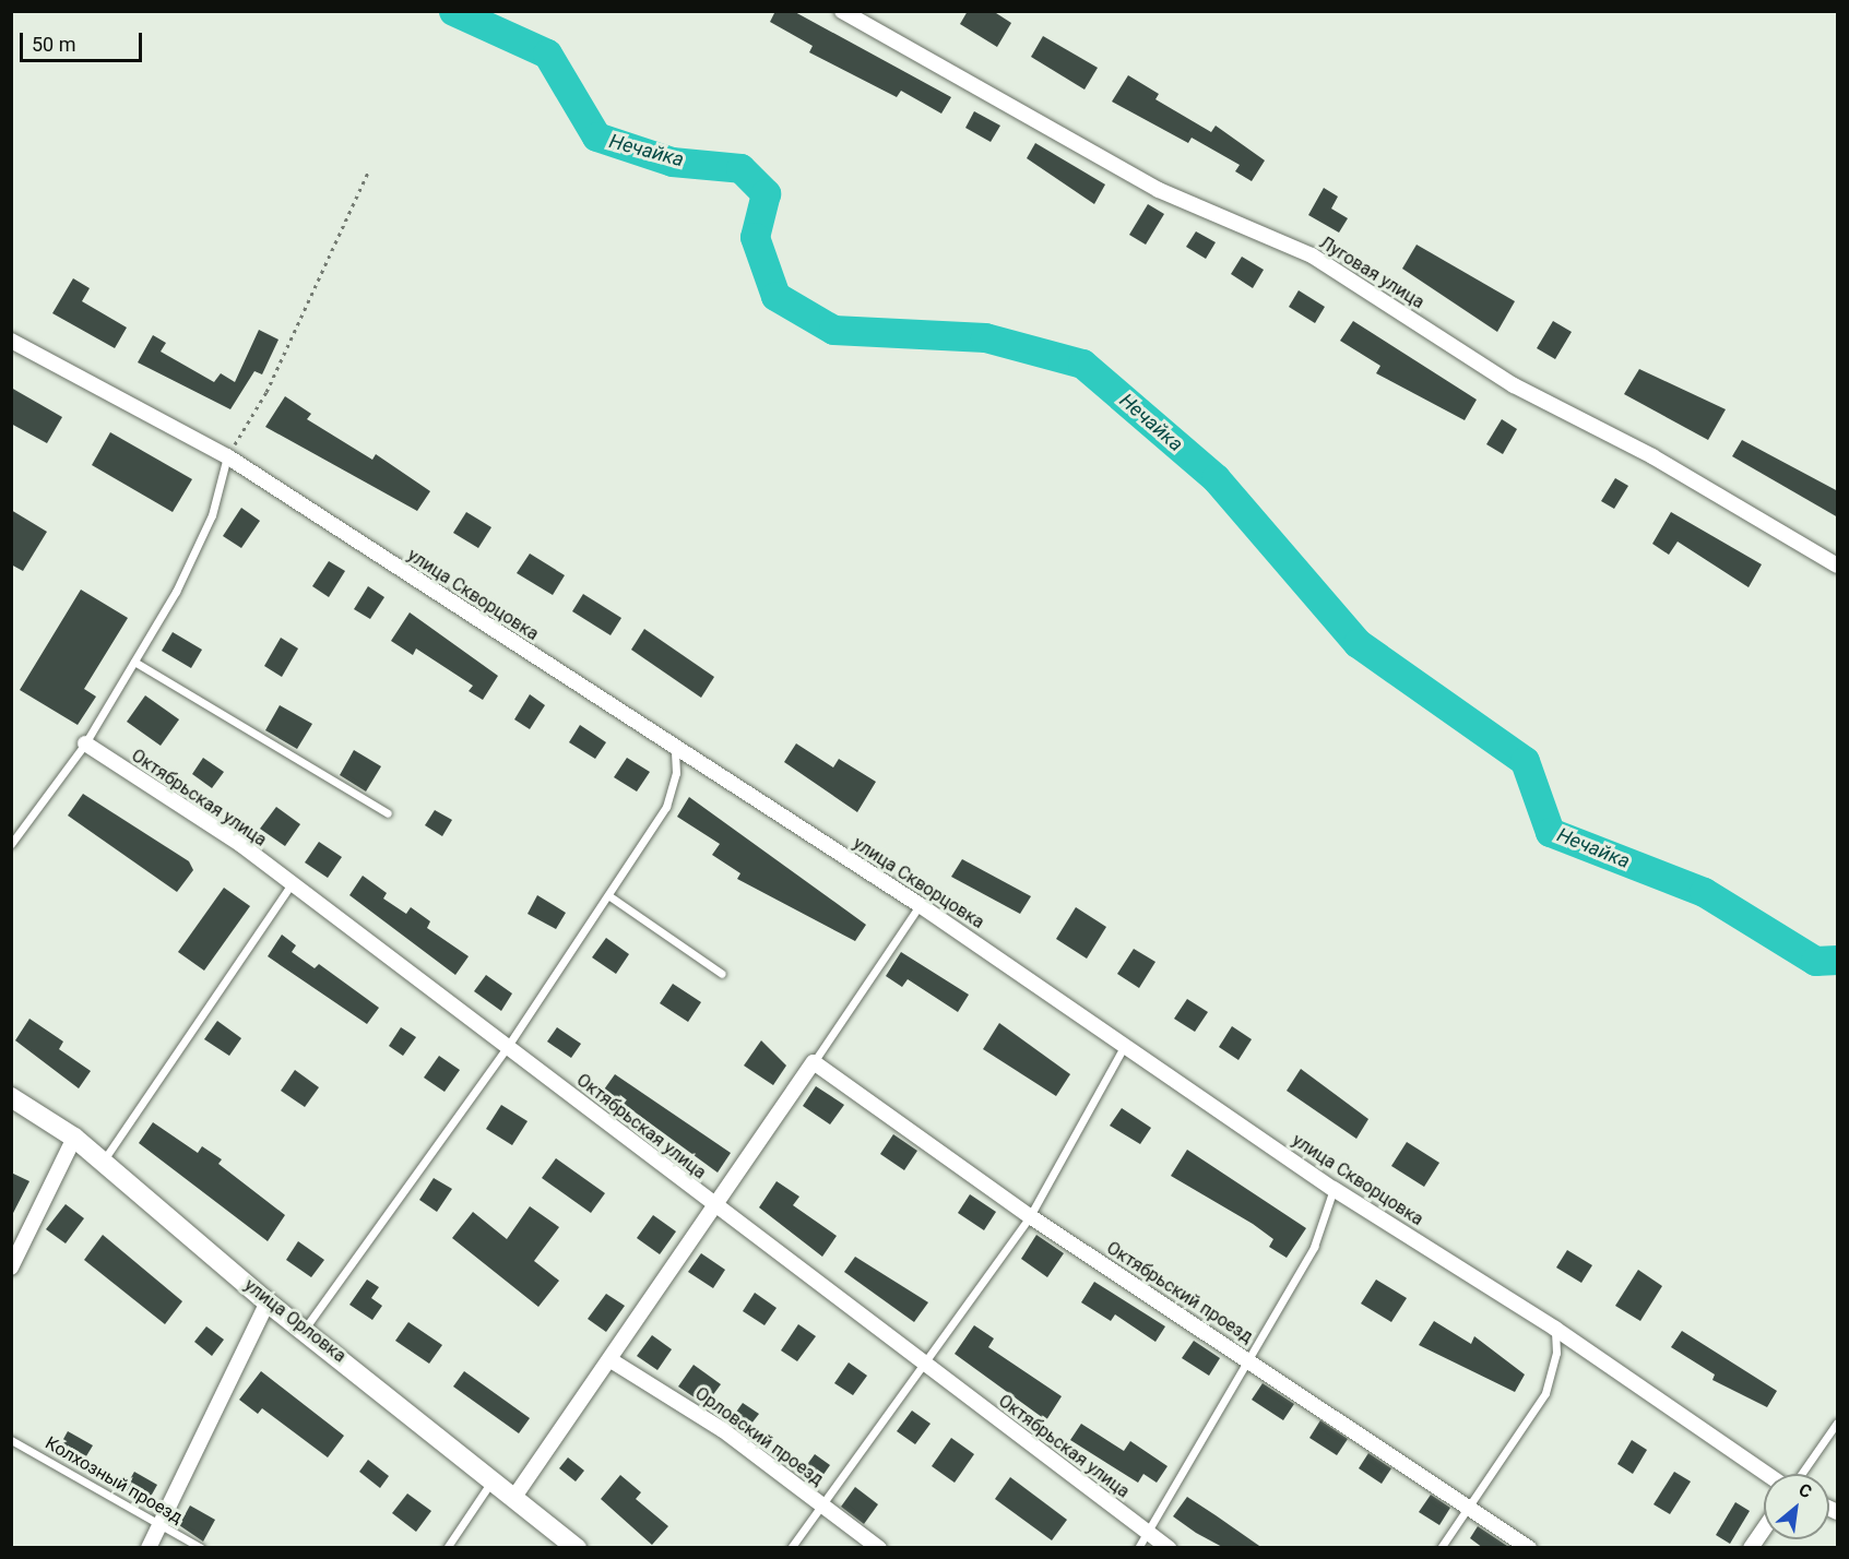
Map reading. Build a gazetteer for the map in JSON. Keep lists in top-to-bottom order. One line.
{"streets":{"street":["Луговая улица","улица Скворцовка","Октябрьская улица","Октябрьский проезд","улица Орловка","Орловский проезд"],"lane":["Колхозный проезд"]},"water":["Нечайка"],"scale_bar":"50 m","north":"top right"}
